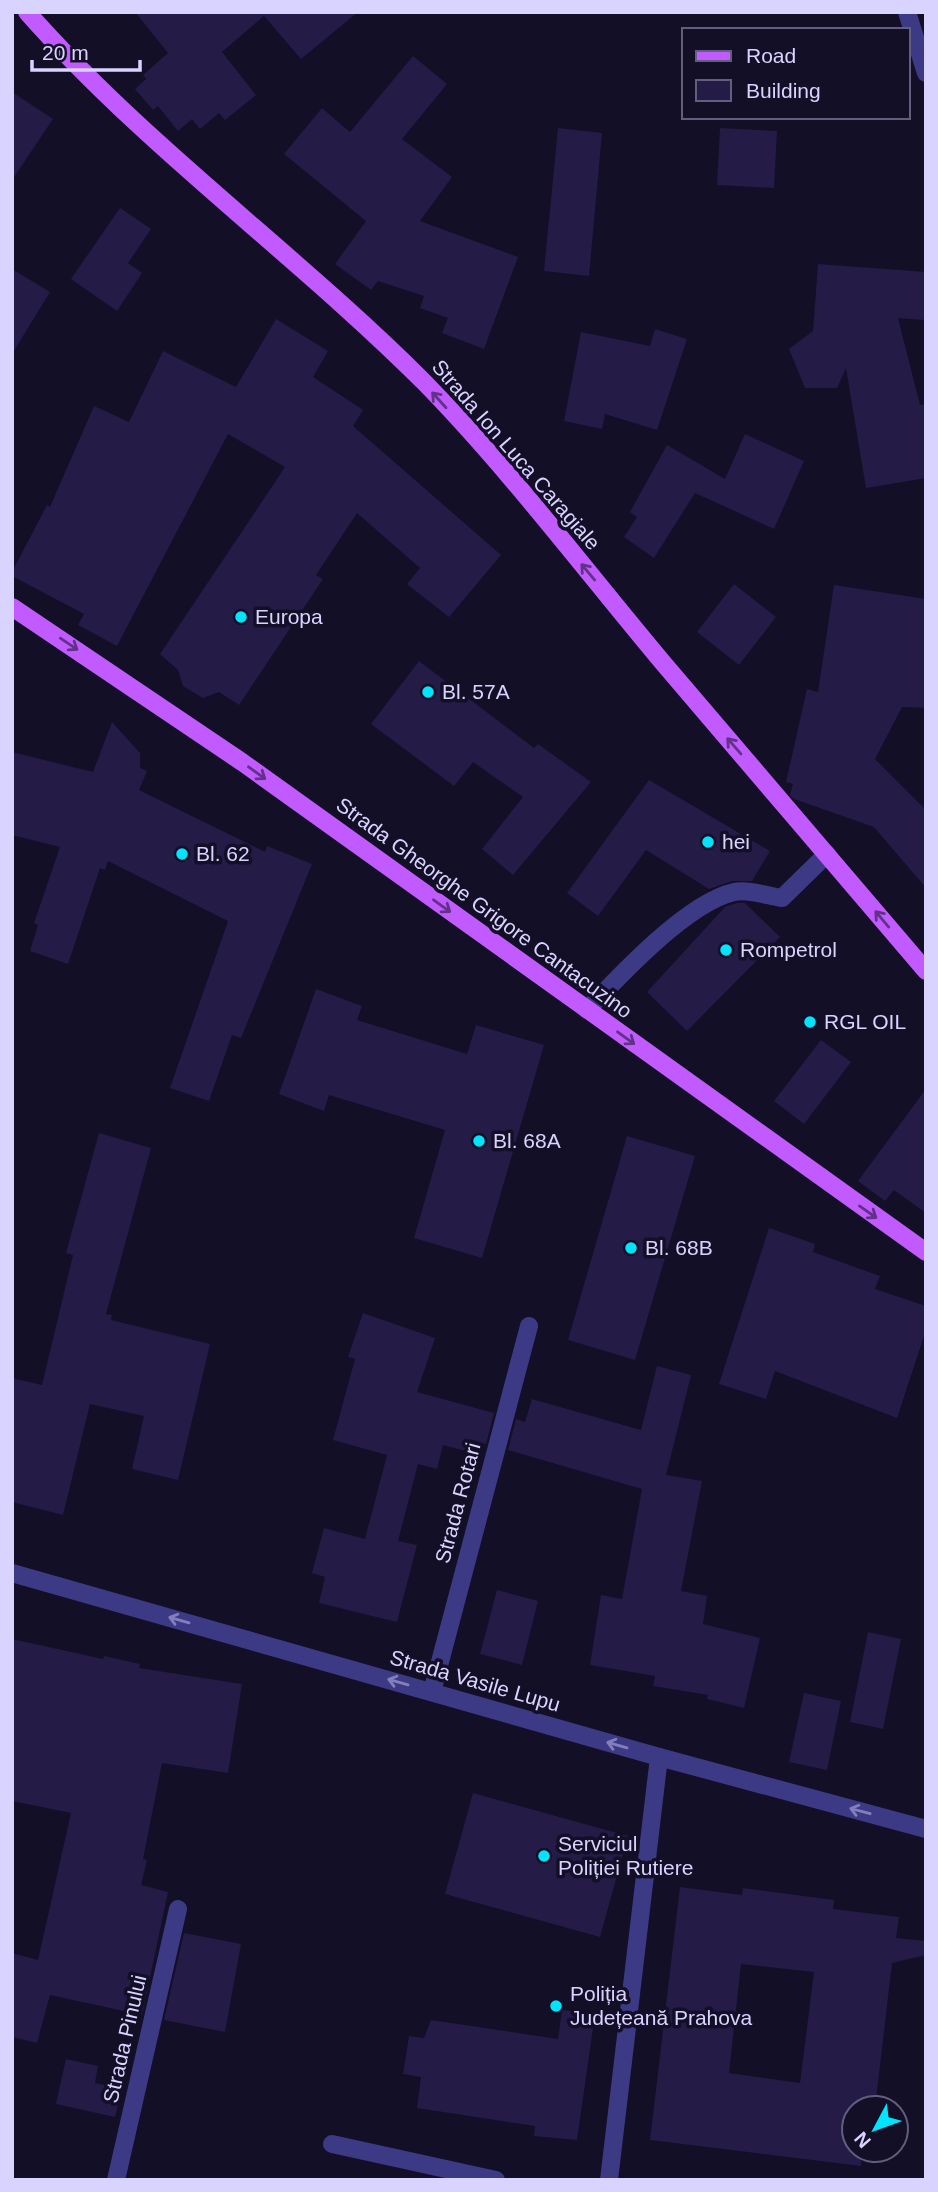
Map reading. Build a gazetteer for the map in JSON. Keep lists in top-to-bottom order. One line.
{"streets":{"main road":["Strada Ion Luca Caragiale","Strada Gheorghe Grigore Cantacuzino"],"street":["Strada Rotari","Strada Vasile Lupu","Strada Pinului"]},"crossings":[["Strada Rotari","Strada Vasile Lupu"]],"one_way":["Strada Ion Luca Caragiale","Strada Gheorghe Grigore Cantacuzino","Strada Vasile Lupu"],"places":["Europa","Bl. 57A","hei","Bl. 62","Rompetrol","RGL OIL","Bl. 68A","Bl. 68B","Serviciul Poliției Rutiere","Poliția Județeană Prahova"],"legend":["Road","Building"],"scale_bar":"20 m","north":"bottom left"}
